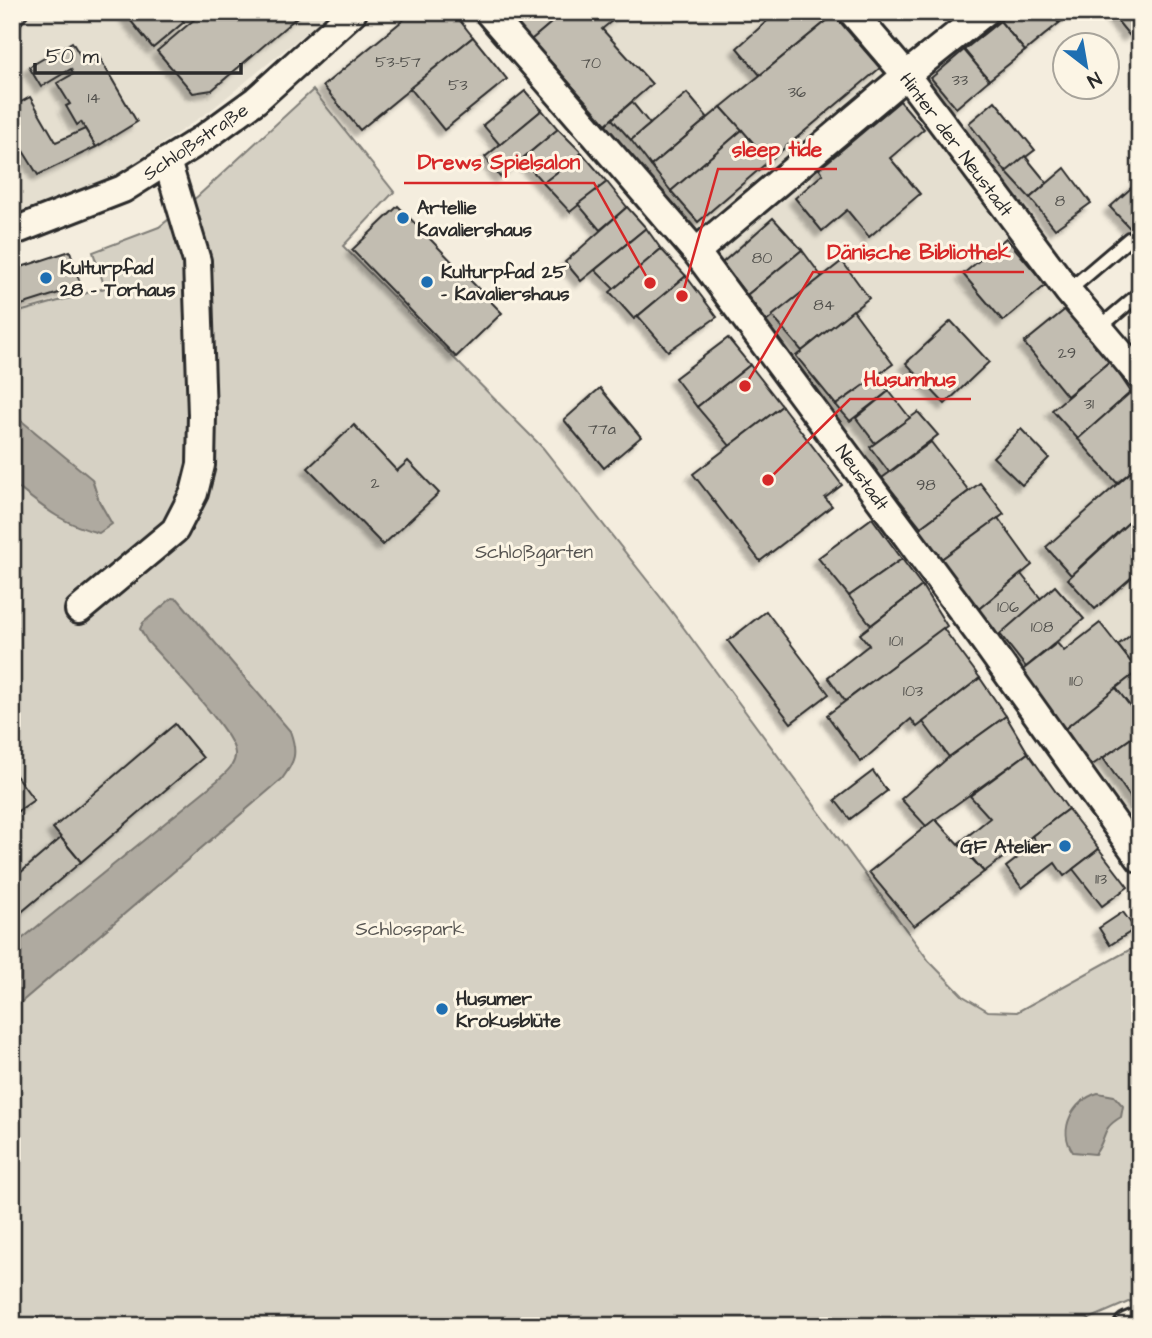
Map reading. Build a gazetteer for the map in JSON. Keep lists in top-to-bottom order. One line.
{"streets":{"street":["Schloßstraße","Hinter der Neustadt","Neustadt"]},"parks":["Schloßgarten","Schlosspark"],"places":["Artellie Kavaliershaus","Kulturpfad 28 - Torhaus","Kulturpfad 25 - Kavaliershaus","Drews Spielsalon","sleep tide","Dänische Bibliothek","Husumhus","GF Atelier","Husumer Krokusblüte"],"house_numbers":["53-57","70","33","53","36","14","8","80","84","29","31","77a","2","98","106","108","101","110","103","113"],"scale_bar":"50 m","north":"bottom right"}
